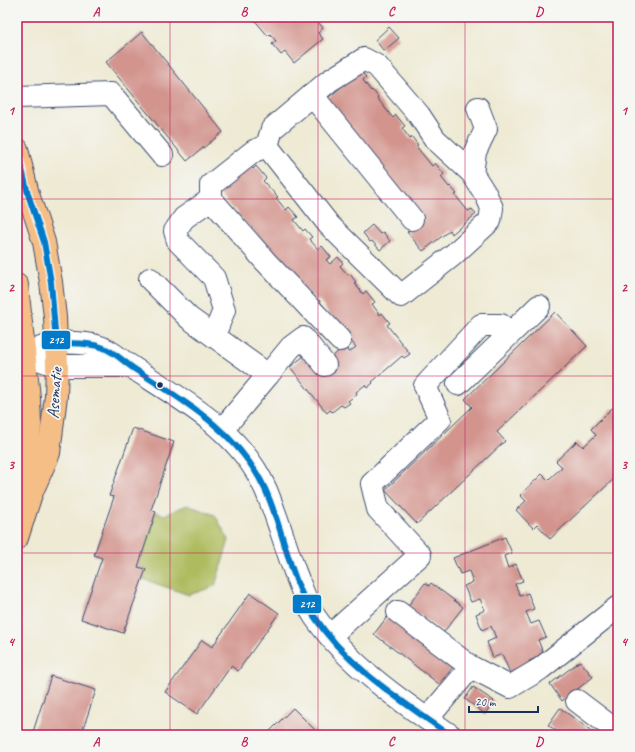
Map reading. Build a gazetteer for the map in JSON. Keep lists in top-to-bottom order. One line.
{"streets":{"main road":["Asematie"]},"lines":["transit line 212"],"scale_bar":"20 m","grid":{"columns":["A","B","C","D"],"rows":["1","2","3","4"]}}
